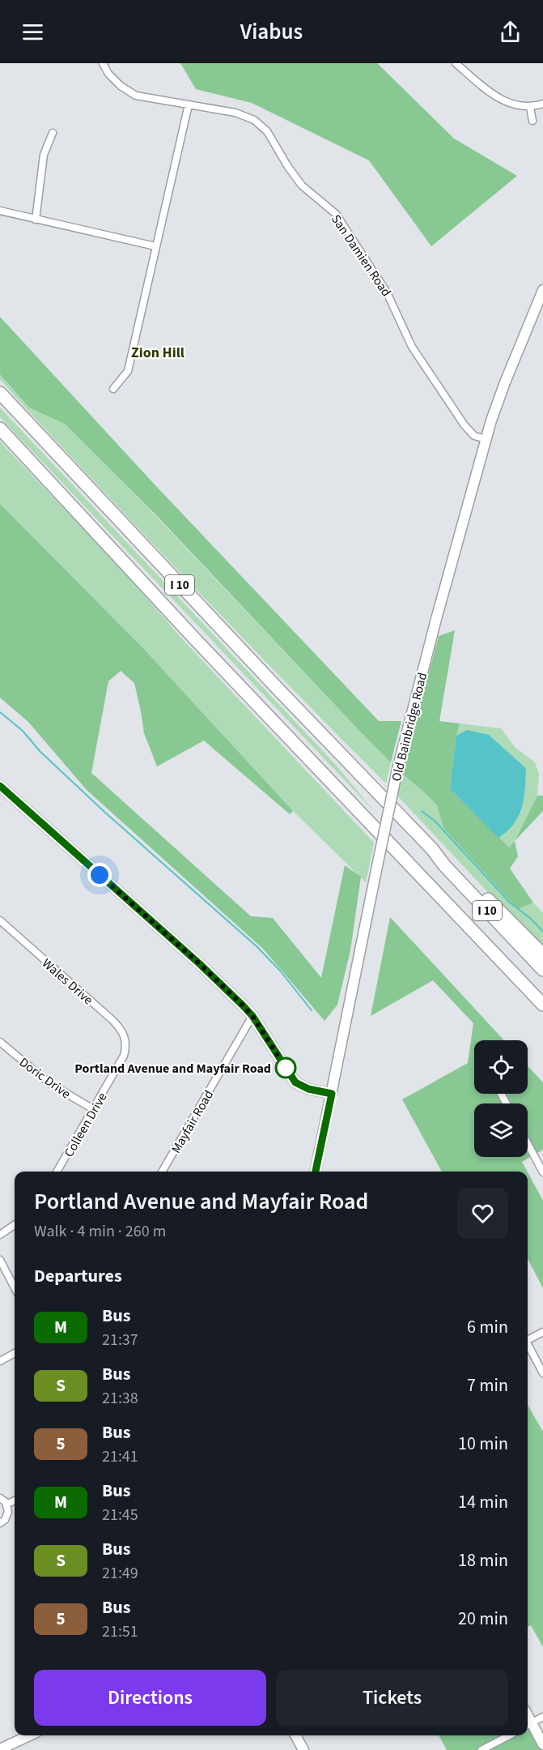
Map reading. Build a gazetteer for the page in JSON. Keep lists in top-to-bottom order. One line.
{"streets":{"highway":["I 10"],"main road":["Old Bainbridge Road"],"street":["San Damien Road","Wales Drive","Doric Drive","Mayfair Road","Colleen Drive"]},"crossings":[["San Damien Road","Old Bainbridge Road"],["Wales Drive","Colleen Drive"],["Doric Drive","Colleen Drive"]],"districts":["Zion Hill"],"places":["Portland Avenue and Mayfair Road"],"lines":["bus line M"],"page":{"header":"Viabus","heading":[["Portland Avenue and Mayfair Road","Walk · 4 min · 260 m"],"Departures"],"list":[{"mark":"M","name":"Bus","note":"21:37","value":"6 min"},{"mark":"S","name":"Bus","note":"21:38","value":"7 min"},{"mark":"5","name":"Bus","note":"21:41","value":"10 min"},{"mark":"M","name":"Bus","note":"21:45","value":"14 min"},{"mark":"S","name":"Bus","note":"21:49","value":"18 min"},{"mark":"5","name":"Bus","note":"21:51","value":"20 min"}],"buttons":["Directions","Tickets"]}}
